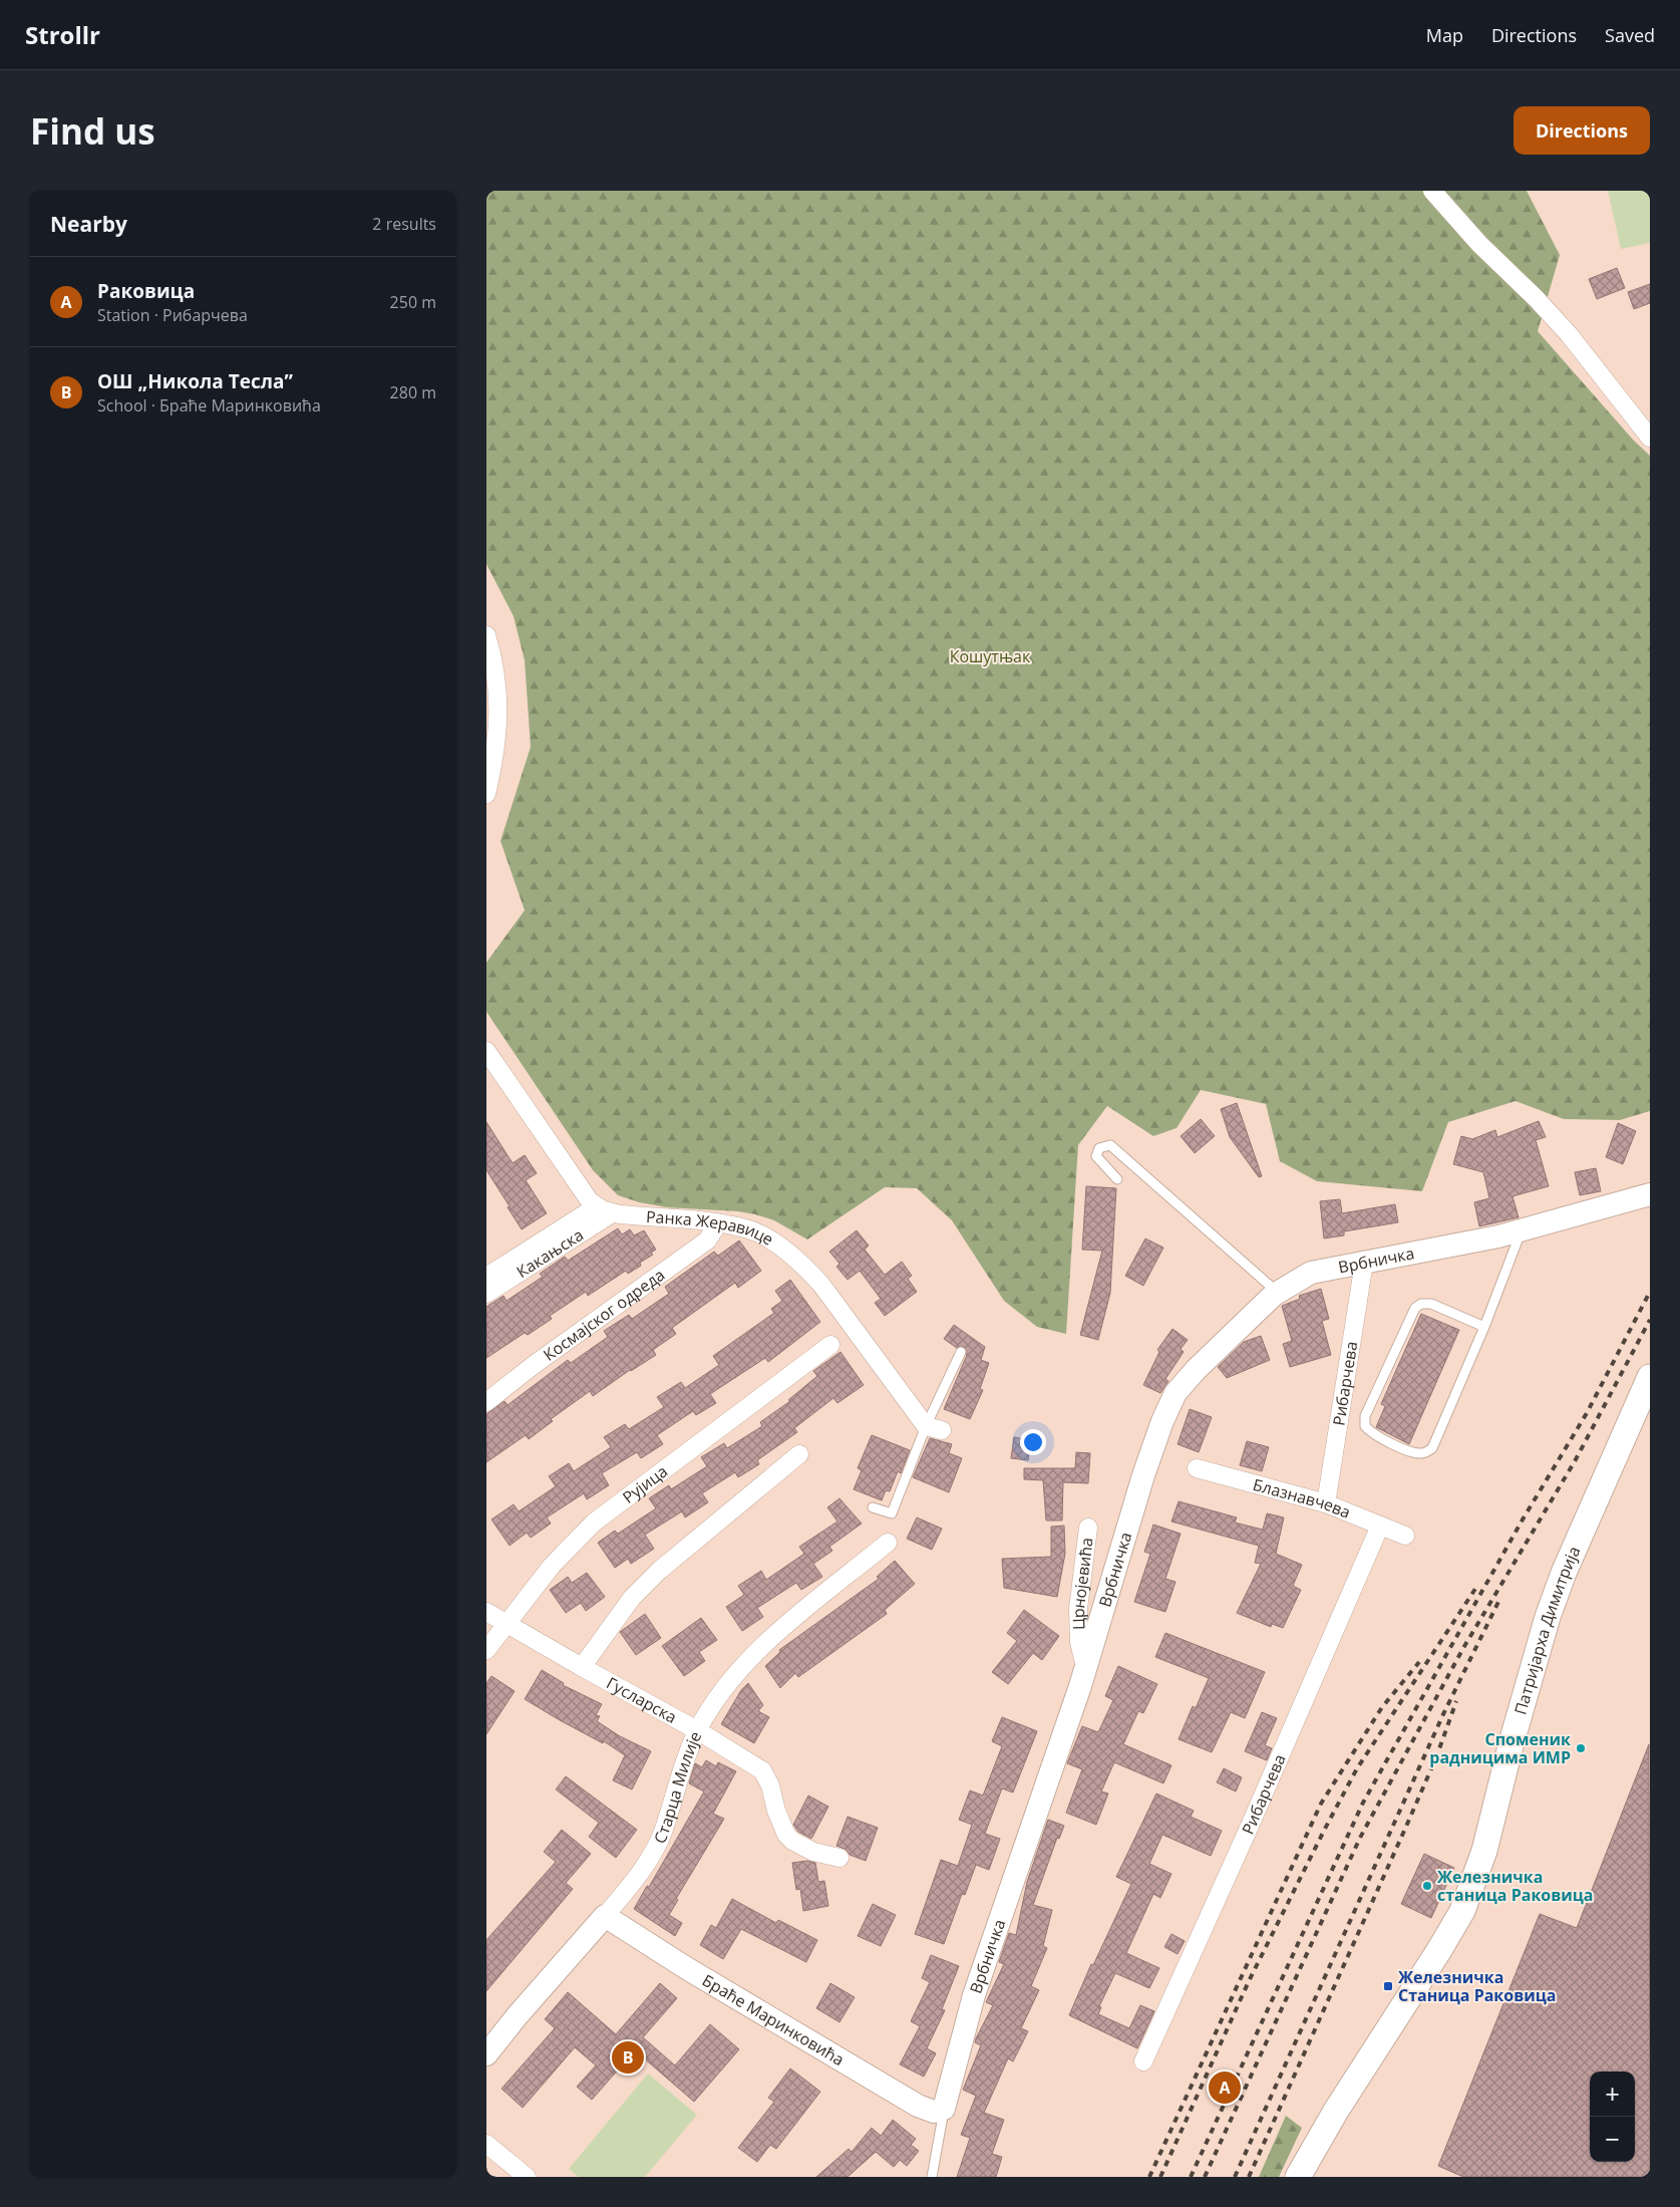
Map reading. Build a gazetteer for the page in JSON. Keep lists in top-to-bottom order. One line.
{"streets":{"main road":["Патријарха Димитрија"],"street":["Ранка Жеравице","Какањска","Врбничка","Космајског одреда","Рибарчева","Рујица","Блазнавчева","Црнојевића","Гусларска","Старца Милије","Браће Маринковића"]},"crossings":[["Ранка Жеравице","Какањска"],["Ранка Жеравице","Космајског одреда"],["Врбничка","Рибарчева"],["Врбничка","Црнојевића"],["Врбничка","Браће Маринковића"],["Рибарчева","Блазнавчева"],["Рујица","Гусларска"],["Гусларска","Старца Милије"],["Старца Милије","Браће Маринковића"]],"parks":["Кошутњак"],"places":{"other":["Споменик радницима ИМР","Железничка станица Раковица"],"transit":["Железничка Станица Раковица"]},"page":{"header":"Strollr","nav":["Map","Directions","Saved"],"buttons":"Directions","title":"Find us","heading":["Nearby","2 results"],"list":[{"mark":"A","name":"Раковица","note":"Station · Рибарчева","value":"250 m"},{"mark":"B","name":"ОШ „Никола Тесла”","note":"School · Браће Маринковића","value":"280 m"}],"pins":["B","A"],"map_buttons":["+","−"]}}
